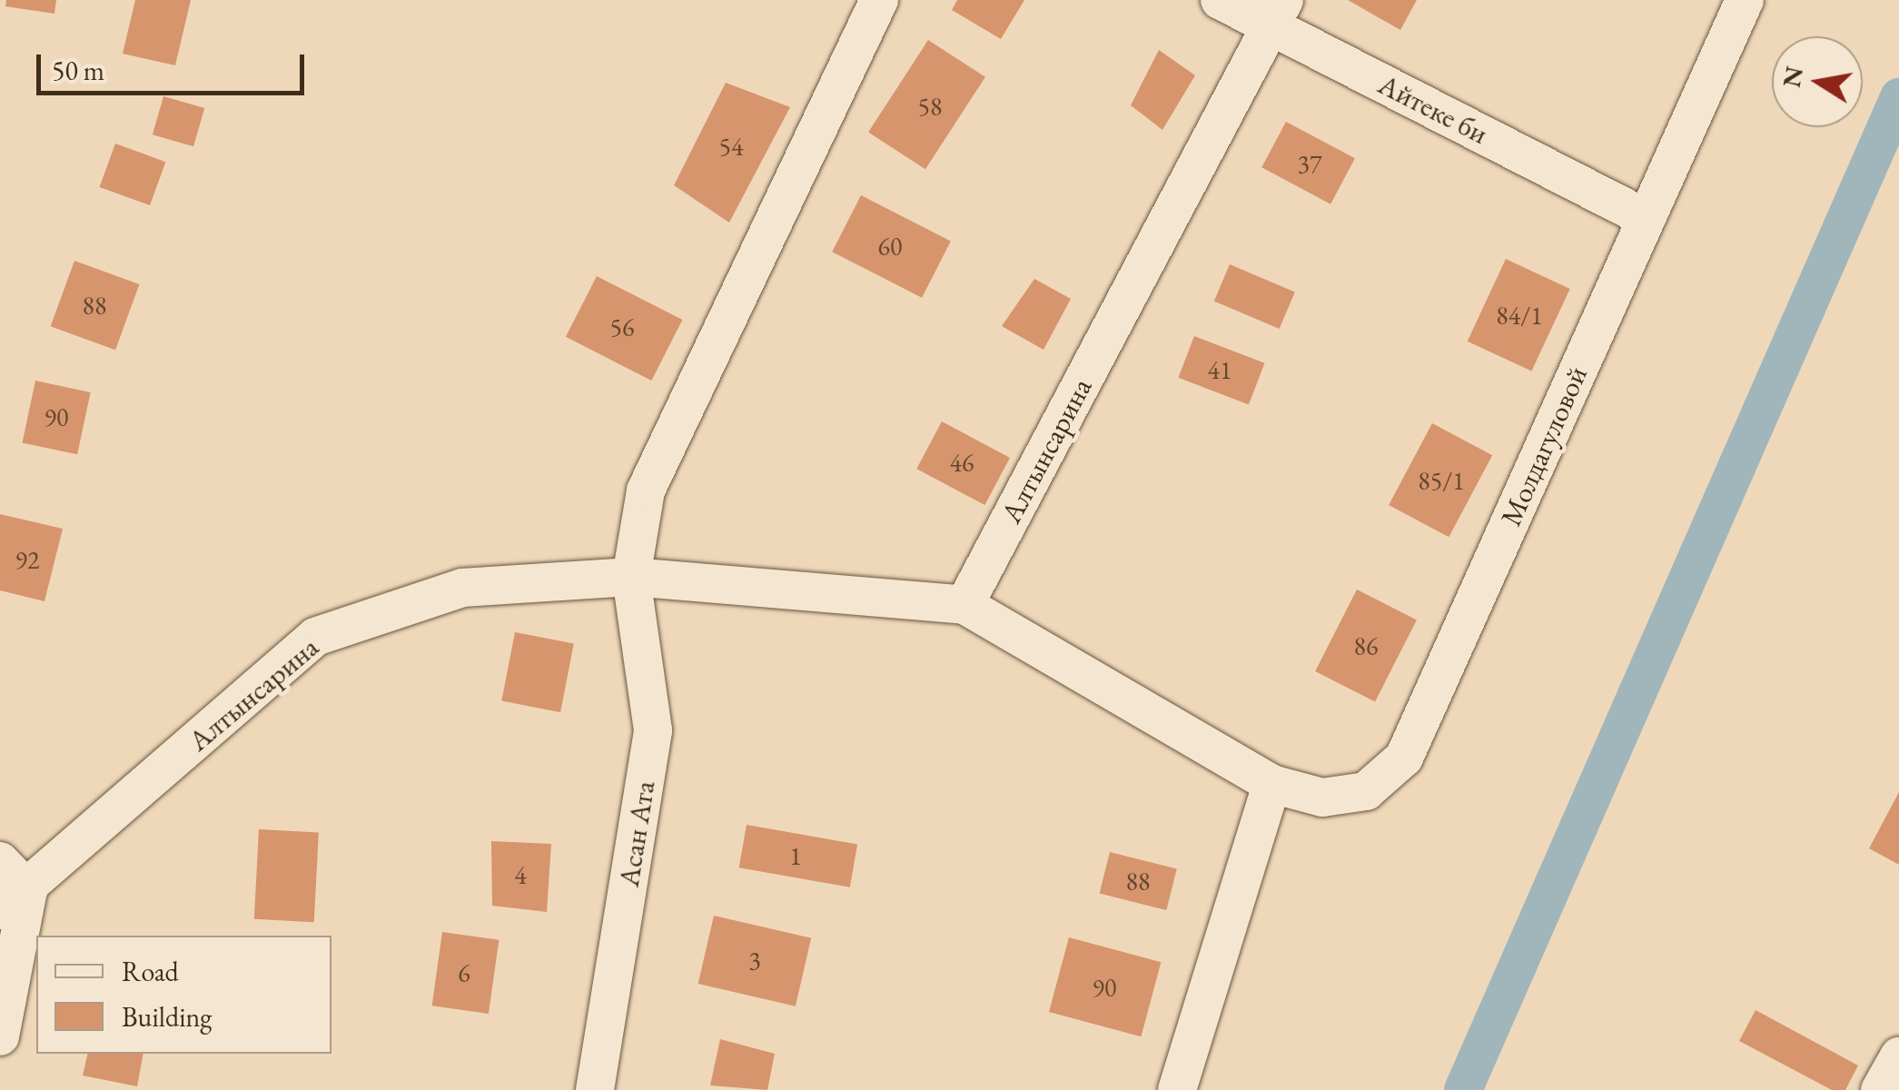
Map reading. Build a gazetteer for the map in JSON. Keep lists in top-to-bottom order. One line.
{"streets":{"street":["Айтеке би","Молдагуловой","Алтынсарина","Асан Ата"]},"crossings":[["Айтеке би","Молдагуловой"],["Айтеке би","Алтынсарина"],["Молдагуловой","Алтынсарина"],["Алтынсарина","Асан Ата"]],"house_numbers":["58","54","37","60","88","84/1","56","41","90","46","85/1","92","86","1","4","88","3","6","90"],"legend":["Road","Building"],"scale_bar":"50 m","north":"left"}
